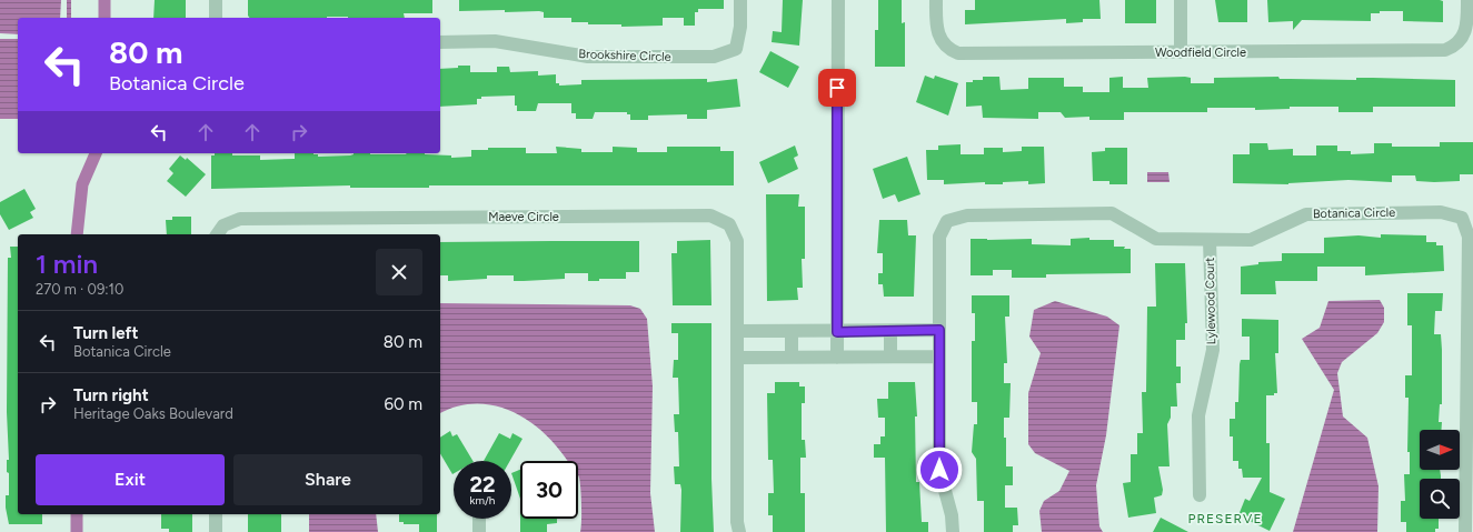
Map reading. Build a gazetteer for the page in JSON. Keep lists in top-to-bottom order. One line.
{"streets":{"street":["Woodfield Circle","Brookshire Circle","Botanica Circle","Maeve Circle","Lylewood Court"]},"crossings":[["Botanica Circle","Lylewood Court"]],"districts":["PRESERVE"],"north":"right","page":{"turn":["80 m","Botanica Circle"],"heading":["1 min","270 m · 09:10"],"list":[{"name":"Turn left","note":"Botanica Circle","value":"80 m"},{"name":"Turn right","note":"Heritage Oaks Boulevard","value":"60 m"}],"buttons":["Exit","Share"],"speed":"22 km/h","limit":"30"}}
